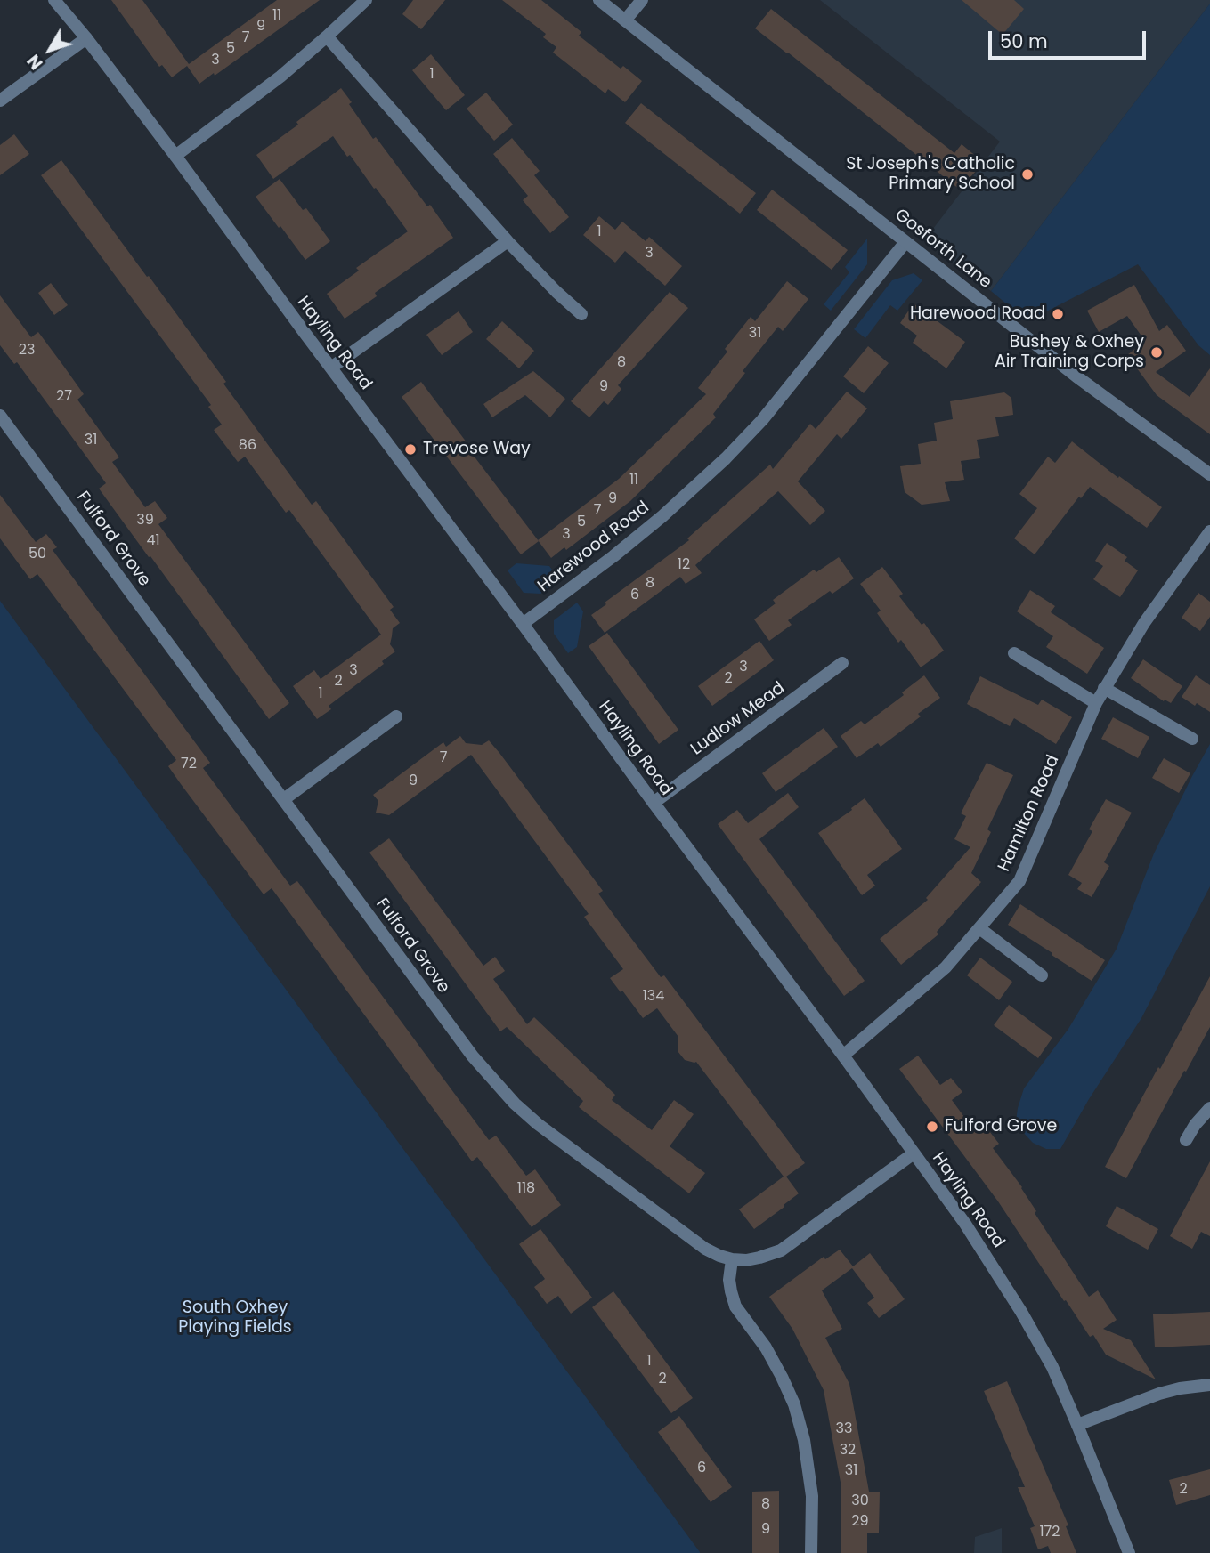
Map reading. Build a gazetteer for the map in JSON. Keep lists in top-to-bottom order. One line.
{"streets":{"street":["Gosforth Lane","Hayling Road","Fulford Grove","Harewood Road","Ludlow Mead","Hamilton Road"]},"crossings":[["Gosforth Lane","Harewood Road"],["Hayling Road","Fulford Grove"],["Hayling Road","Harewood Road"],["Hayling Road","Ludlow Mead"],["Hayling Road","Hamilton Road"]],"parks":["South Oxhey Playing Fields"],"places":["St Joseph's Catholic Primary School","Harewood Road","Bushey & Oxhey Air Training Corps","Trevose Way","Fulford Grove"],"house_numbers":["11","9","7","5","3","1","1","3","31","23","8","9","27","31","86","11","9","7","39","5","3","41","50","12","8","6","3","3","2","2","1","7","72","9","134","118","1","2","33","32","6","31","2","30","8","29","9","172"],"scale_bar":"50 m","north":"bottom left"}
